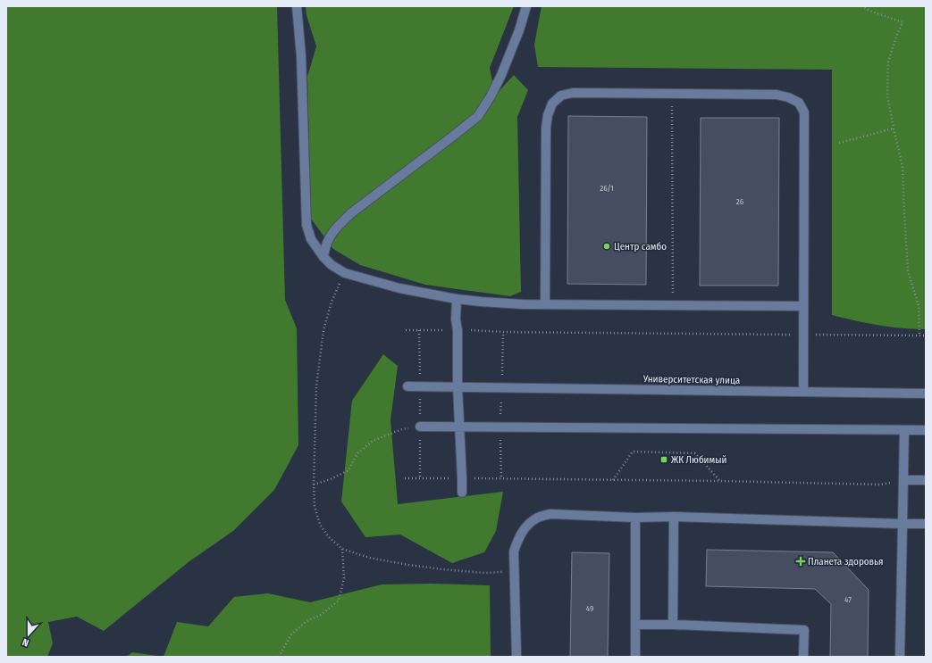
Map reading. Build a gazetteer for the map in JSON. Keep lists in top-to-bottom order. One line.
{"streets":{"street":["Университетская улица"]},"places":{"other":["Центр самбо"],"transit":["ЖК Любимый"],"health":["Планета здоровья"]},"house_numbers":["26/1","26","47","49"],"north":"bottom"}
